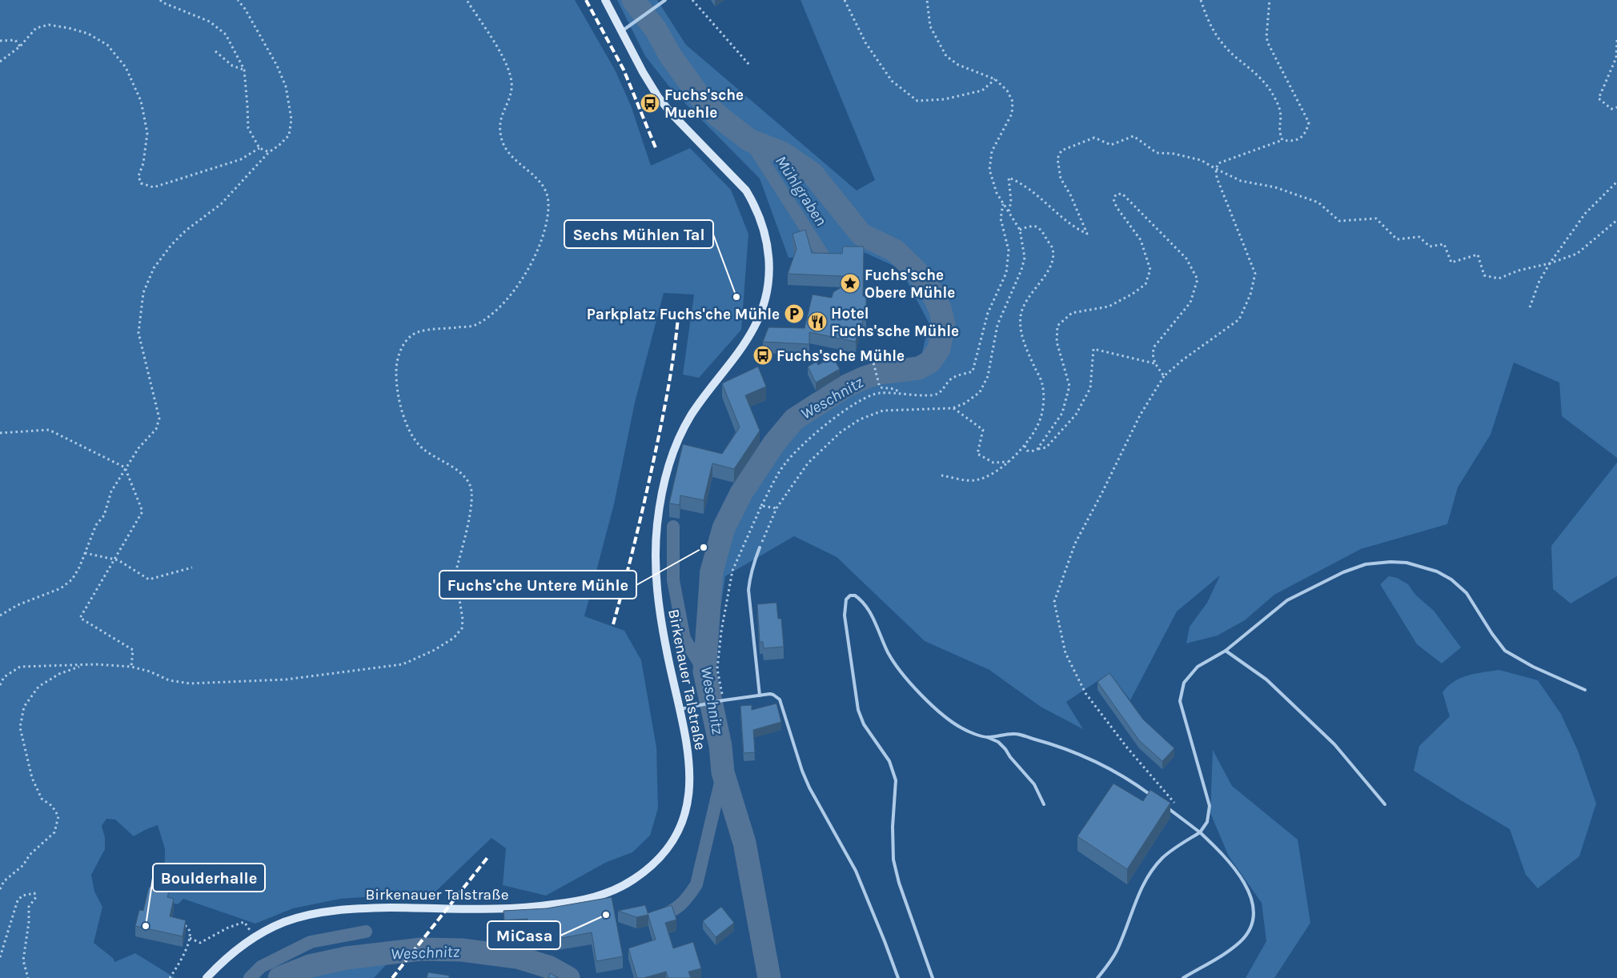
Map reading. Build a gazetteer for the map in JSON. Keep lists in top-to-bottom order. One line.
{"streets":{"main road":["Birkenauer Talstraße"]},"water":["Mühlgraben","Weschnitz"],"places":{"bus stop":["Fuchs'sche Muehle","Fuchs'sche Mühle"],"place":["Fuchs'sche Obere Mühle"],"other":["Sechs Mühlen Tal","Fuchs'che Untere Mühle","MiCasa","Boulderhalle"],"parking":["Parkplatz Fuchs'che Mühle"],"restaurant":["Hotel Fuchs'sche Mühle"]}}
